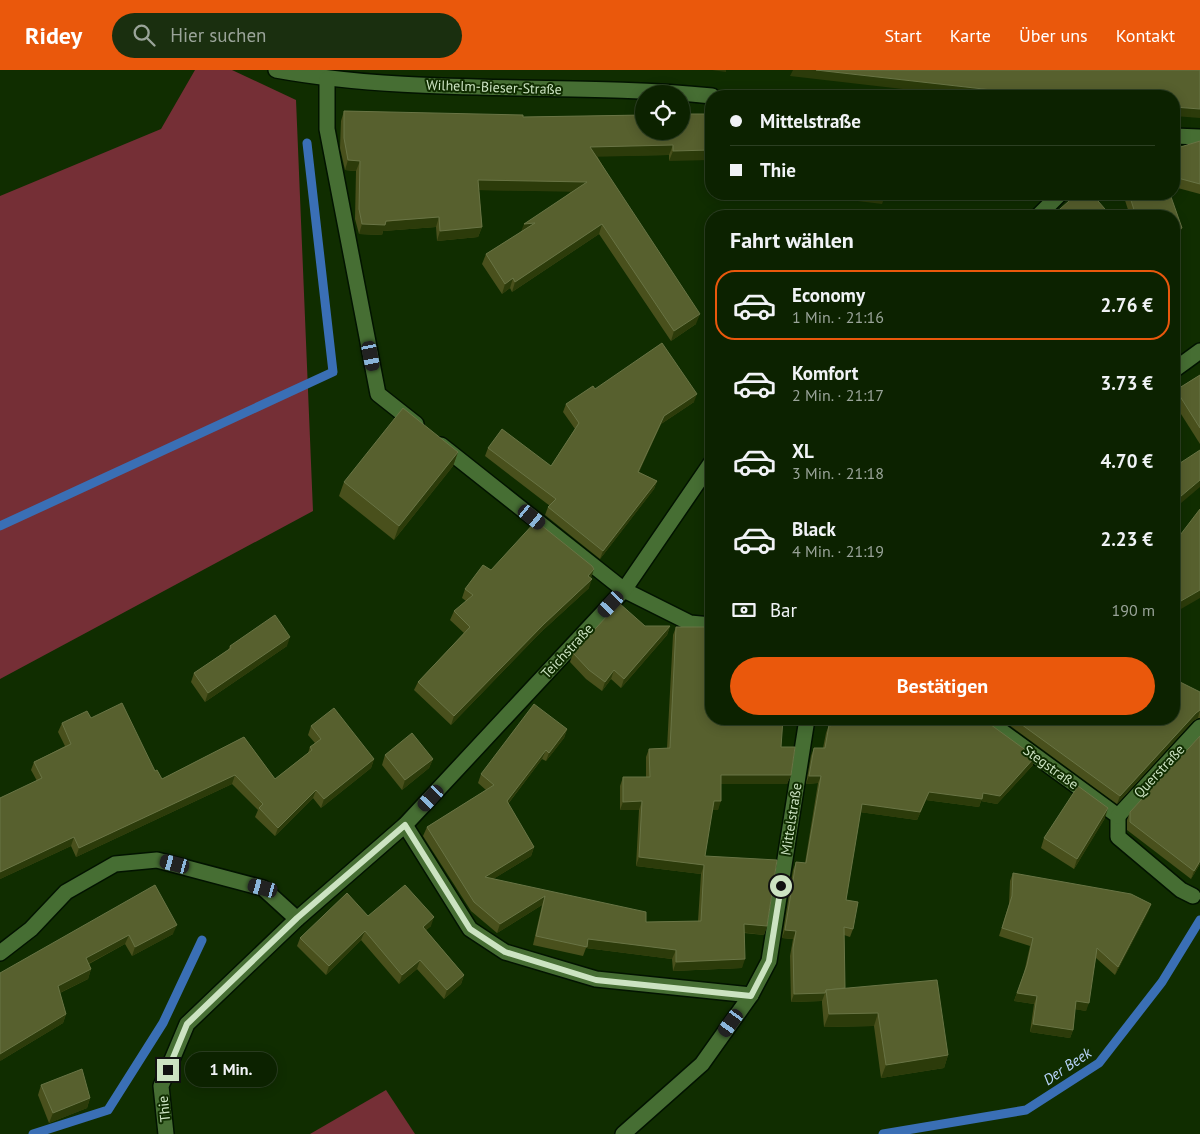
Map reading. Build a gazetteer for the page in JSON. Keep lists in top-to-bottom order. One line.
{"streets":{"street":["Wilhelm-Bieser-Straße","Teichstraße","Stegstraße","Querstraße","Mittelstraße","Thie"]},"crossings":[["Teichstraße","Thie"],["Stegstraße","Querstraße"]],"water":["Der Beek"],"page":{"header":"Ridey","search":"Hier suchen","nav":["Start","Karte","Über uns","Kontakt"],"banner":["Mittelstraße","Thie"],"heading":"Fahrt wählen","list":[{"name":"Economy","note":"1 Min. · 21:16","value":"2.76 €"},{"name":"Komfort","note":"2 Min. · 21:17","value":"3.73 €"},{"name":"XL","note":"3 Min. · 21:18","value":"4.70 €"},{"name":"Black","note":"4 Min. · 21:19","value":"2.23 €"}],"pay":["Bar","190 m"],"buttons":"Bestätigen","bubble":"1 Min."}}
